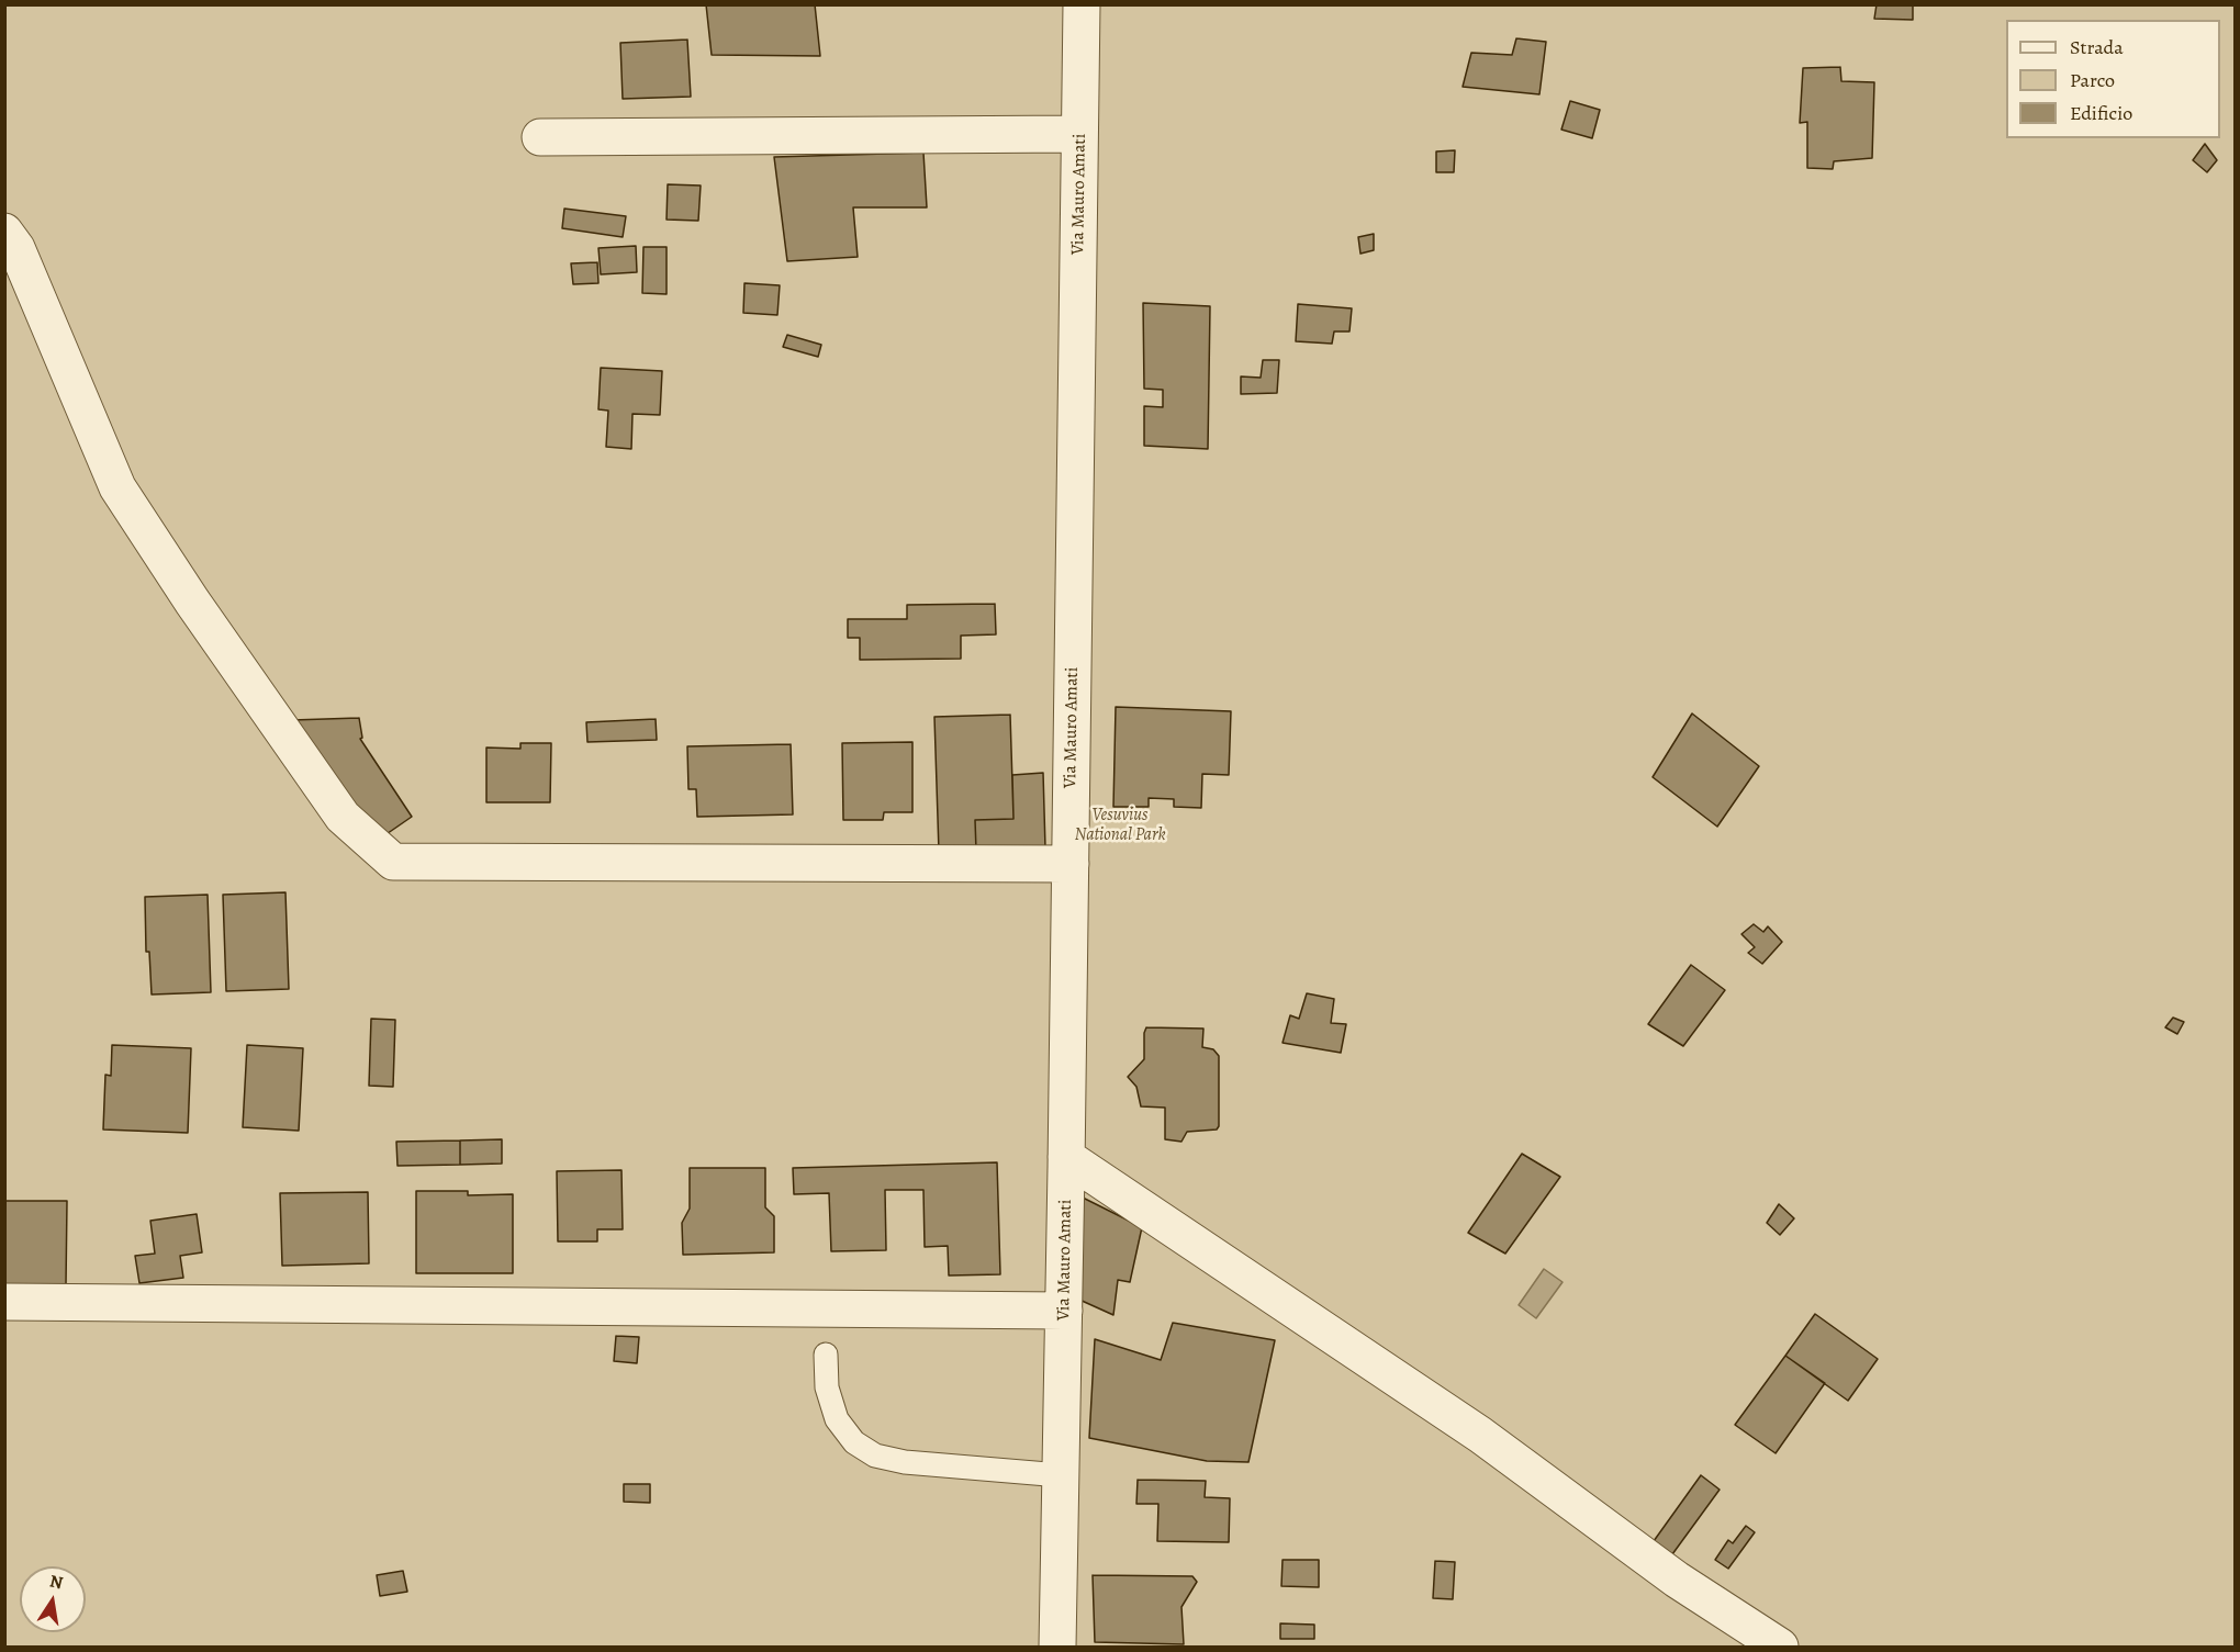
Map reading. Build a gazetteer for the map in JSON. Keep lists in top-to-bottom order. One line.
{"streets":{"street":["Via Mauro Amati"]},"parks":["Vesuvius National Park"],"legend":["Strada","Parco","Edificio"],"north":"top"}
